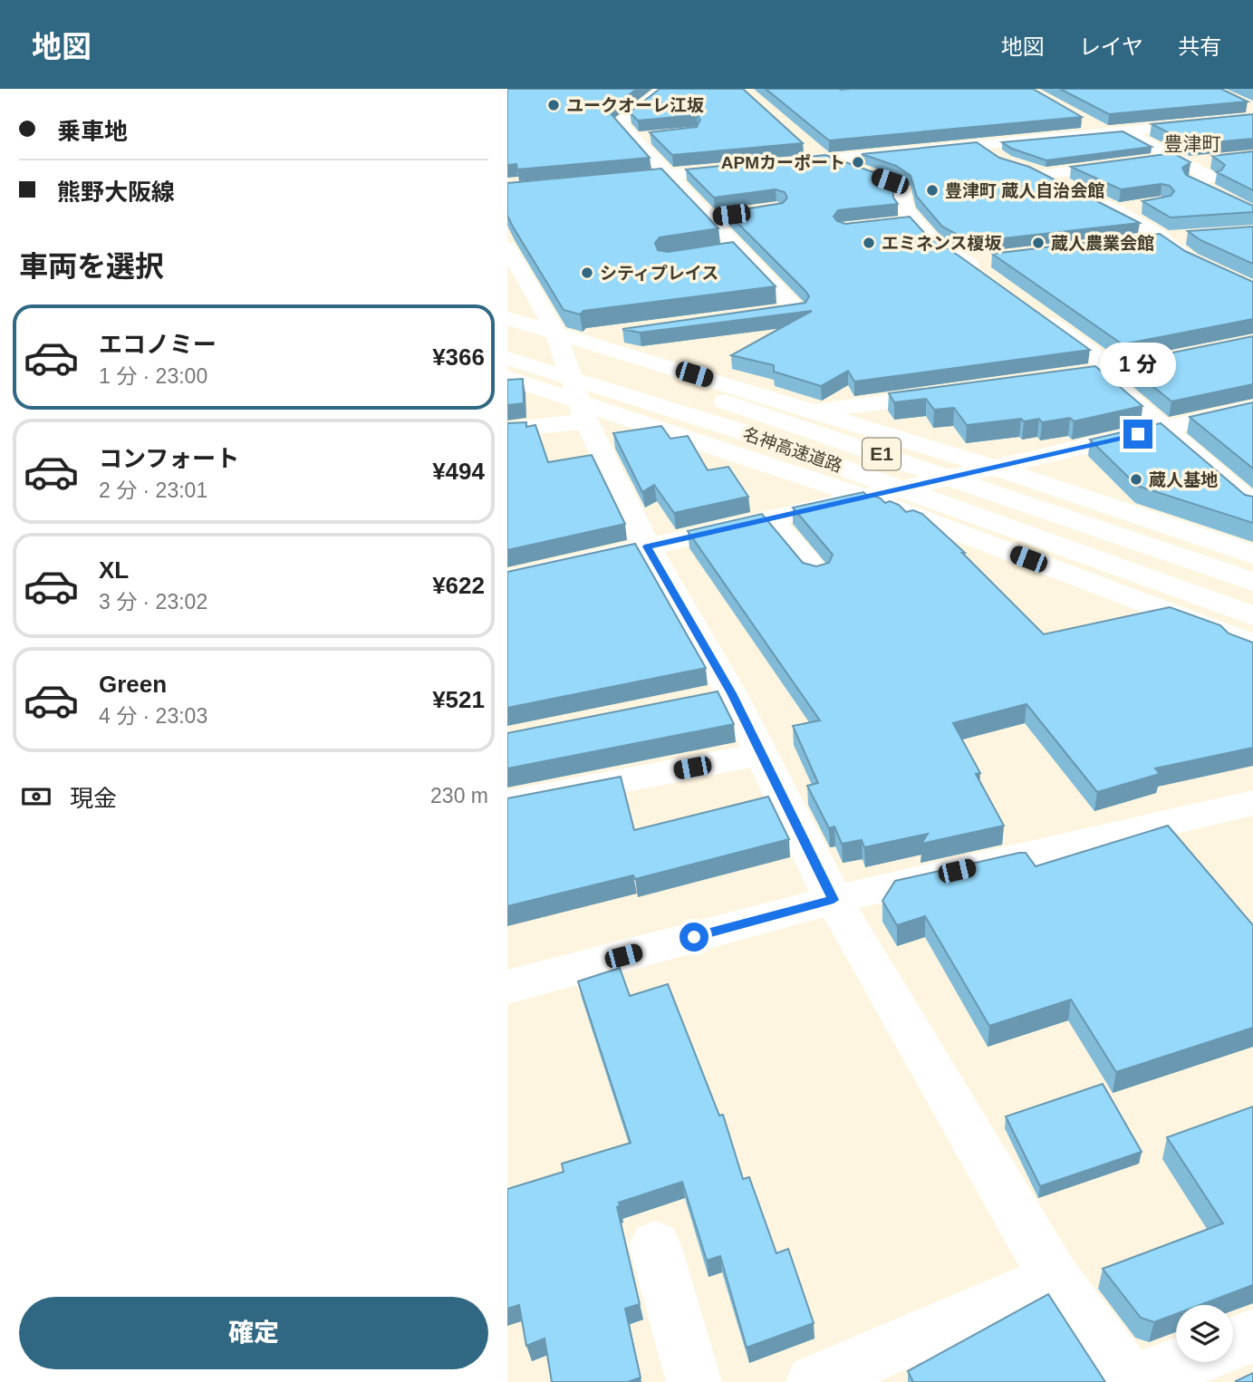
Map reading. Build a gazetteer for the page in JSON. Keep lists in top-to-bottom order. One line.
{"streets":{"main road":["名神高速道路","E1"]},"districts":["豊津町"],"places":["ユークオーレ江坂","APMカーポート","豊津町 蔵人自治会館","エミネンス榎坂","蔵人農業会館","シティプレイス","蔵人基地"],"page":{"header":"地図","nav":["地図","レイヤ","共有"],"banner":["乗車地","熊野大阪線"],"heading":"車両を選択","list":[{"name":"エコノミー","note":"1 分 · 23:00","value":"¥366"},{"name":"コンフォート","note":"2 分 · 23:01","value":"¥494"},{"name":"XL","note":"3 分 · 23:02","value":"¥622"},{"name":"Green","note":"4 分 · 23:03","value":"¥521"}],"bubble":"1 分","pay":["現金","230 m"],"buttons":"確定"}}
